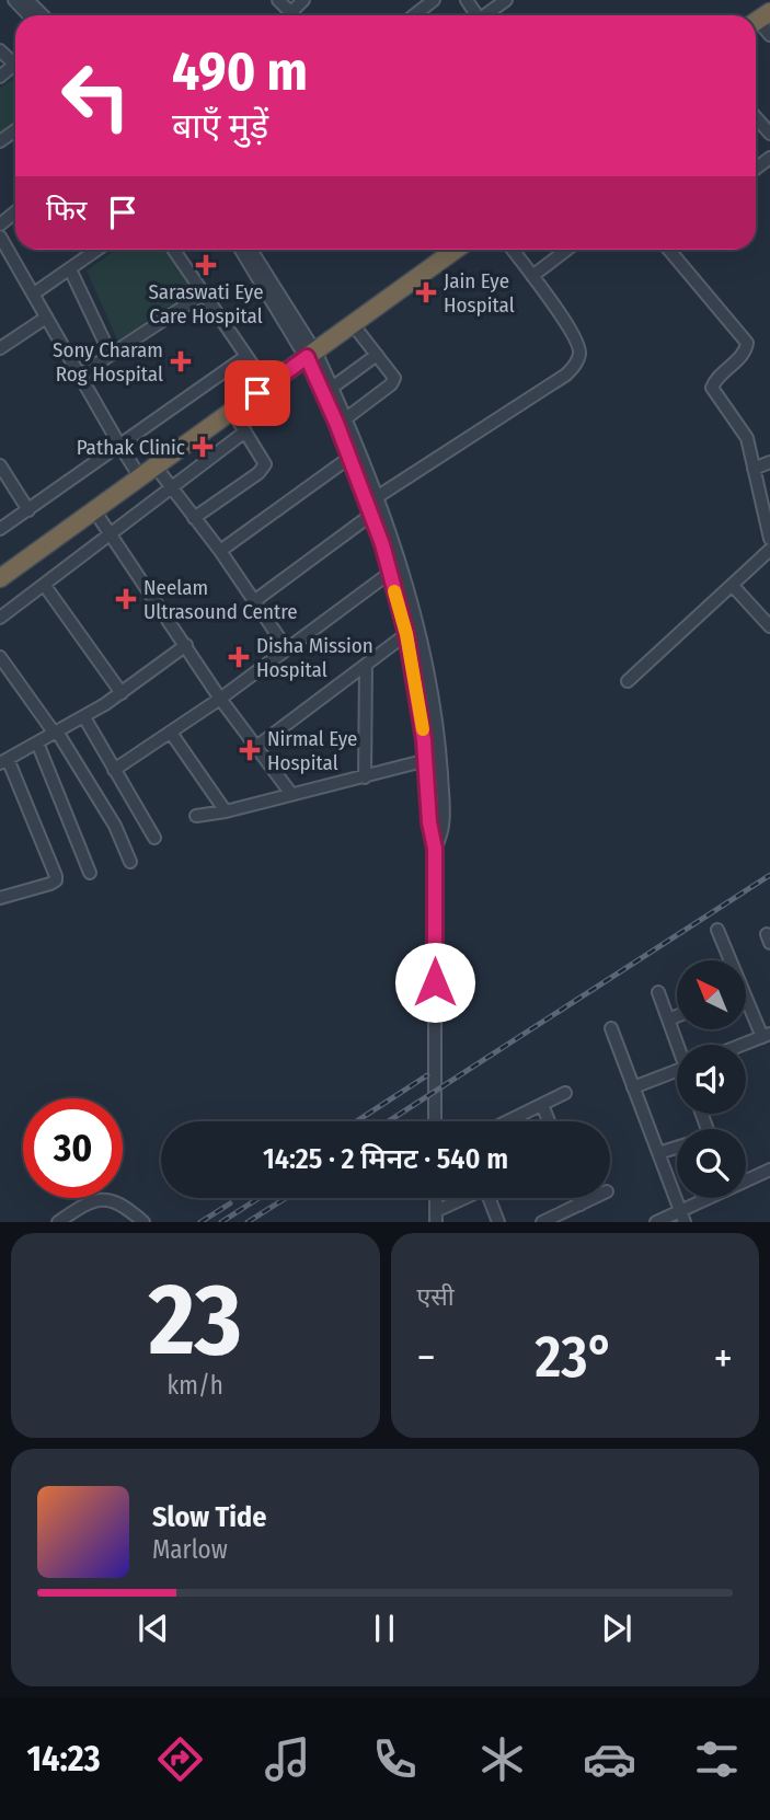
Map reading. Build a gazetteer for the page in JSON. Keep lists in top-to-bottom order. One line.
{"places":{"health":["Saraswati Eye Care Hospital","Jain Eye Hospital","Sony Charam Rog Hospital","Pathak Clinic","Neelam Ultrasound Centre","Disha Mission Hospital","Nirmal Eye Hospital"]},"north":"top left","page":{"turn":["490 m","बाएँ मुड़ें"],"then":"फिर","limit":"30","trip":"14:25 · 2 मिनट · 540 m","tile":[["23","km/h"],"एसी"],"heat":["−","23°","+"],"song":["Slow Tide","Marlow"],"tabs":"14:23"}}
